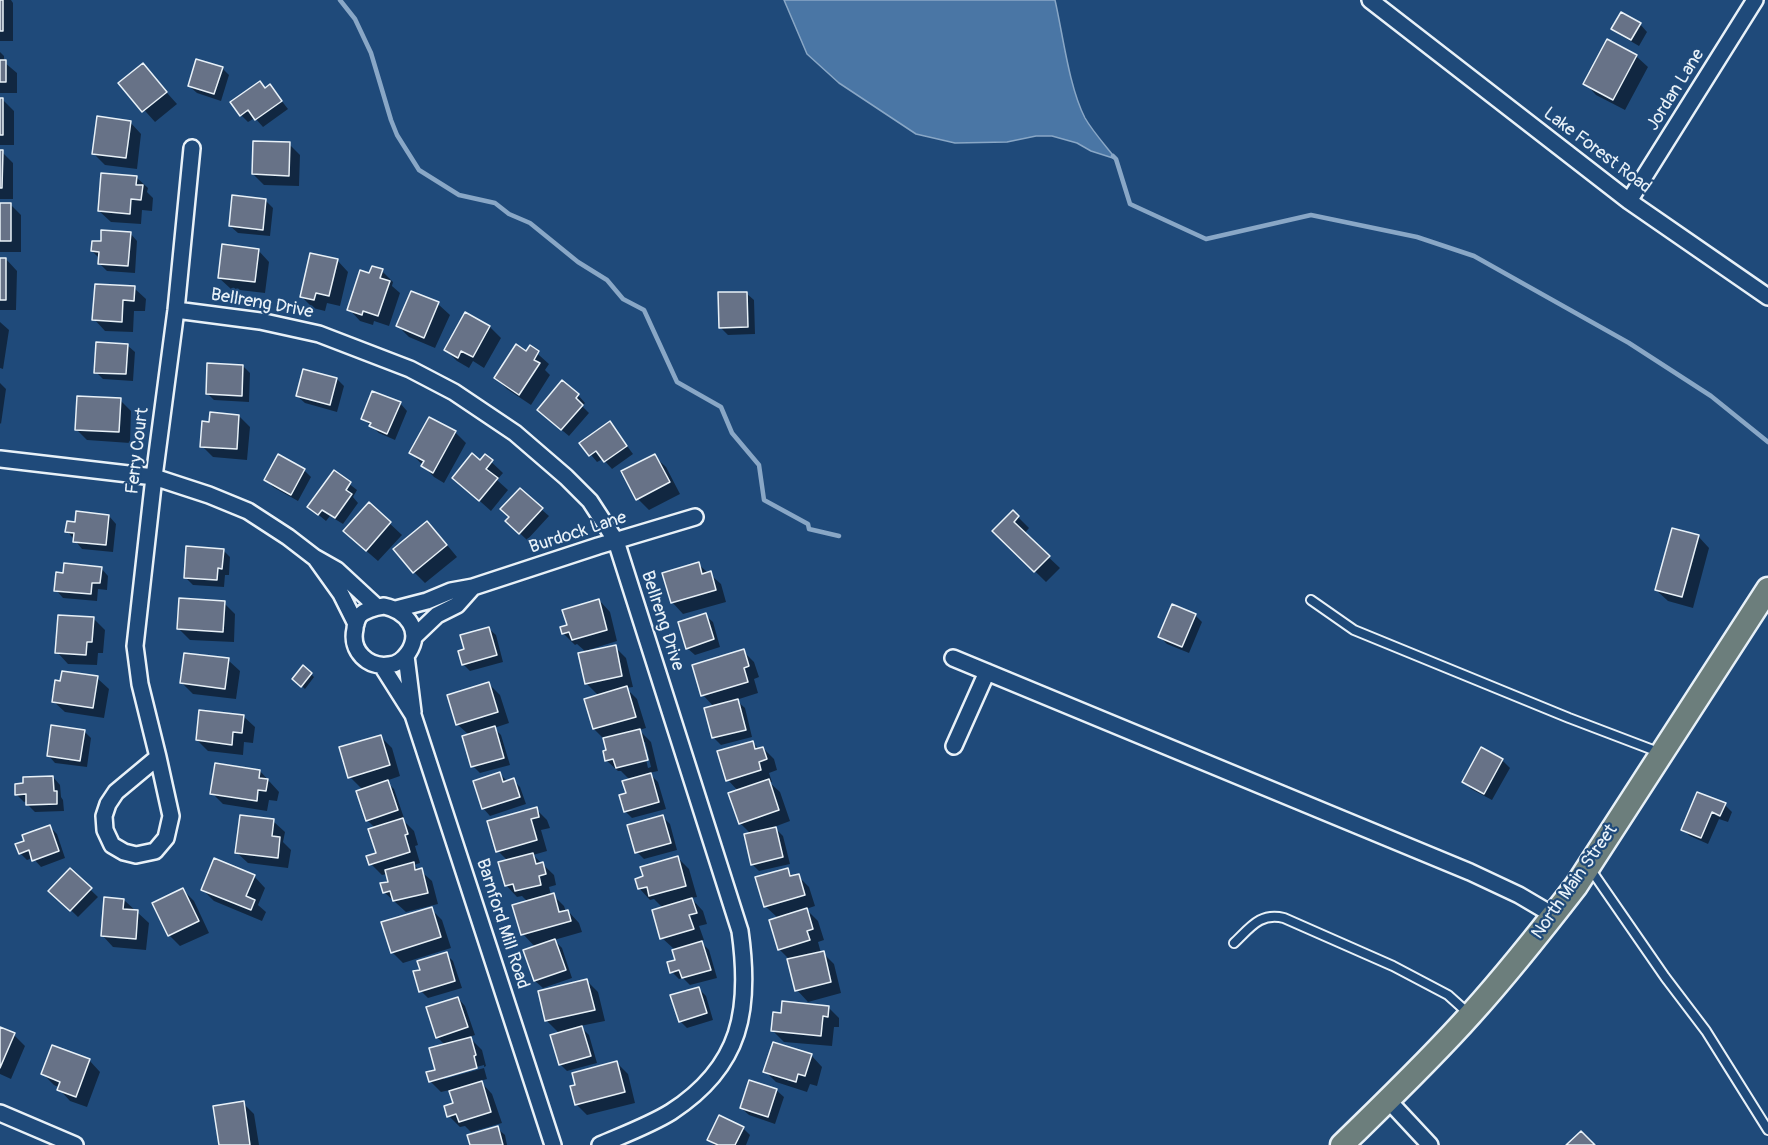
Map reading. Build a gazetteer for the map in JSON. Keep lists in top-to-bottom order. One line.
{"streets":{"main road":["North Main Street"],"street":["Jordan Lane","Lake Forest Road","Bellreng Drive","Ferry Court","Burdock Lane","Barnford Mill Road"]},"crossings":[["Jordan Lane","Lake Forest Road"],["Bellreng Drive","Ferry Court"],["Bellreng Drive","Burdock Lane"],["Ferry Court","Barnford Mill Road"],["Burdock Lane","Barnford Mill Road"]]}
